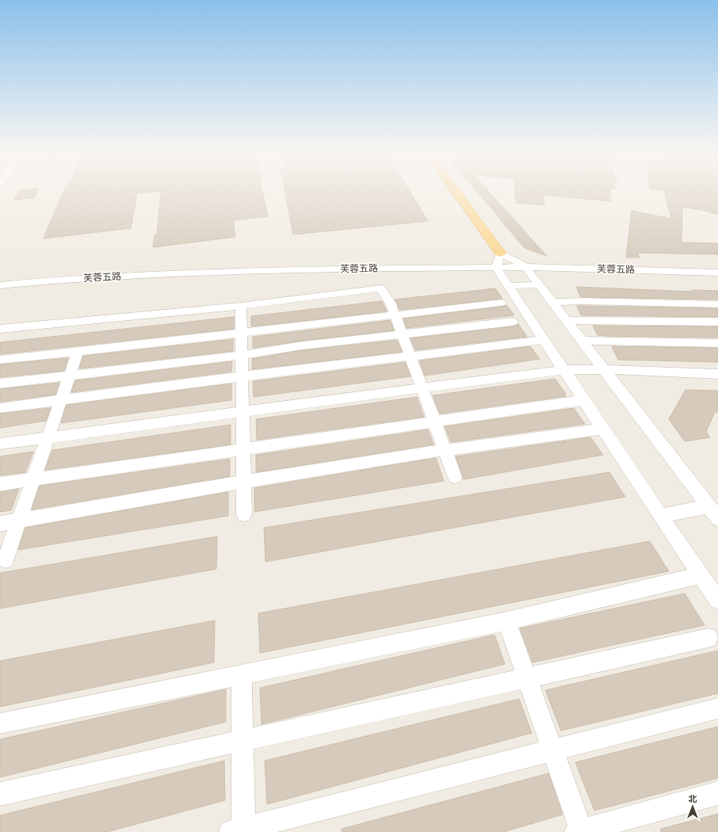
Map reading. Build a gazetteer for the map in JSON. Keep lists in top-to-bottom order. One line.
{"streets":{"street":["芙蓉五路"]},"north":"top"}
